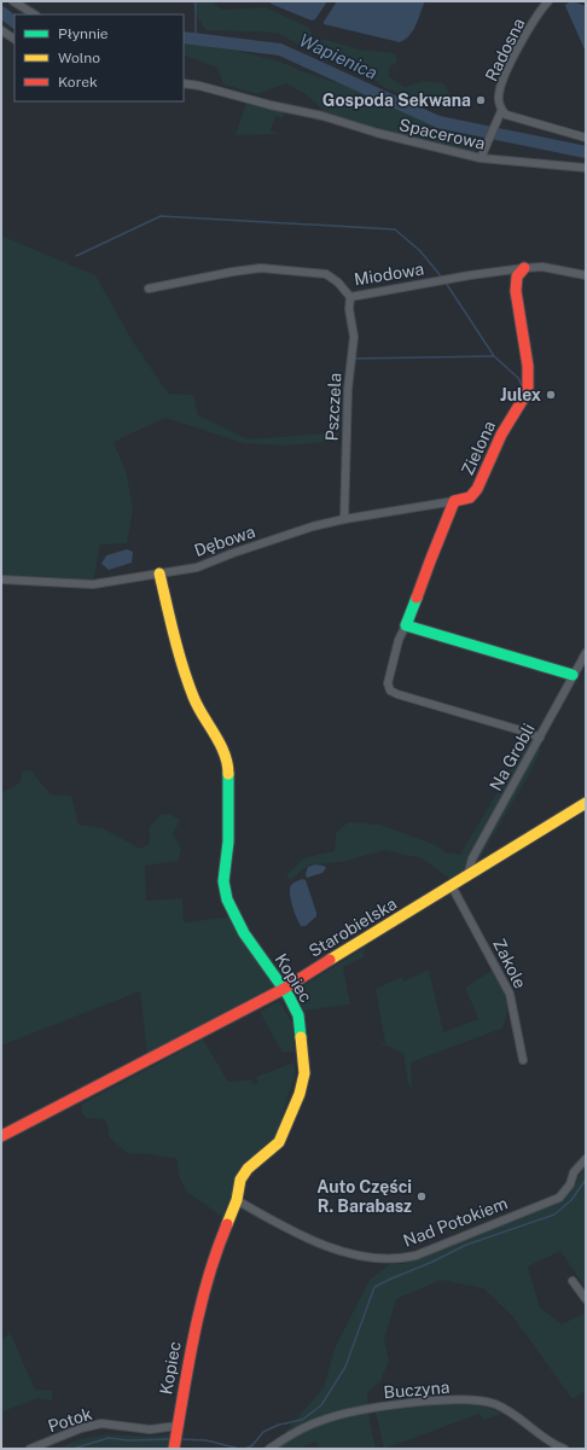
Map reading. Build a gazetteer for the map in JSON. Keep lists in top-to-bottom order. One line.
{"streets":{"street":["Radosna","Spacerowa","Miodowa","Pszczela","Zielona","Dębowa","Na Grobli","Starobielska","Zakole","Kopiec","Nad Potokiem","Buczyna","Potok"]},"crossings":[["Miodowa","Pszczela"],["Miodowa","Zielona"],["Pszczela","Dębowa"],["Zielona","Dębowa"],["Dębowa","Kopiec"],["Na Grobli","Starobielska"],["Starobielska","Zakole"],["Starobielska","Kopiec"],["Kopiec","Nad Potokiem"],["Kopiec","Potok"]],"water":["Wapienica"],"places":["Gospoda Sekwana","Julex","Auto Części R. Barabasz"],"legend":["Płynnie","Wolno","Korek"]}
